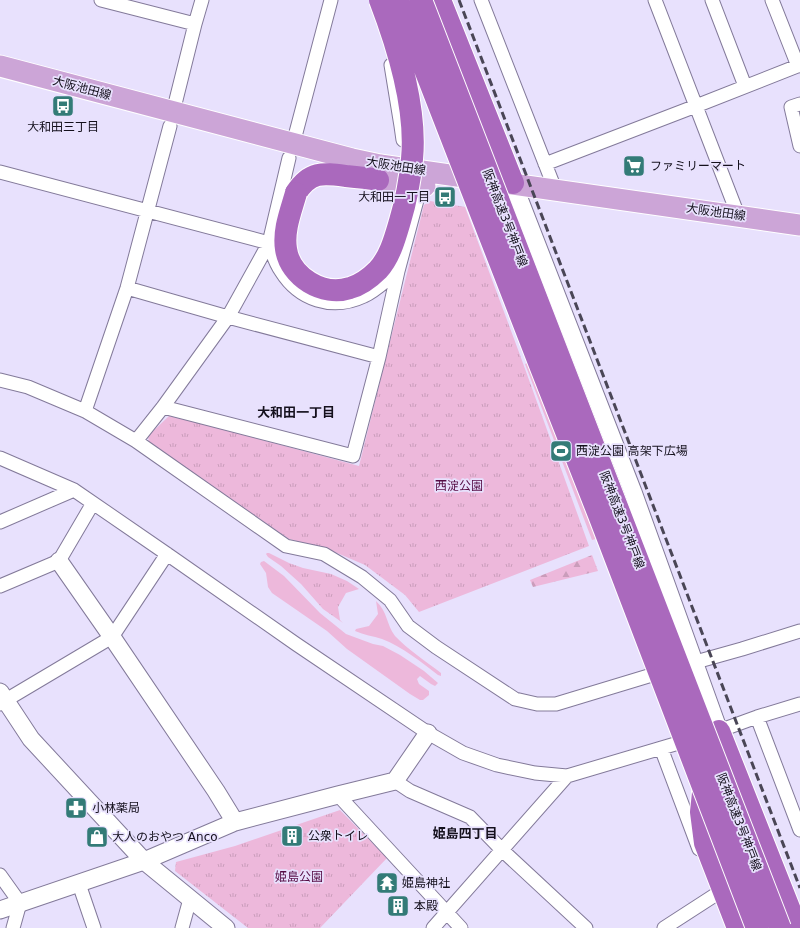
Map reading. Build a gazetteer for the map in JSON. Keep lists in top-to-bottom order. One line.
{"streets":{"highway":["阪神高速3号神戸線"],"main road":["大阪池田線"]},"districts":["大和田一丁目","姫島四丁目"],"parks":["西淀公園","姫島公園"],"places":{"bus stop":["大和田三丁目","大和田一丁目"],"supermarket":["ファミリーマート"],"sports":["西淀公園 高架下広場"],"pharmacy":["小林薬局"],"building":["公衆トイレ","本殿"],"shop":["大人のおやつ Anco"],"temple":["姫島神社"]}}
